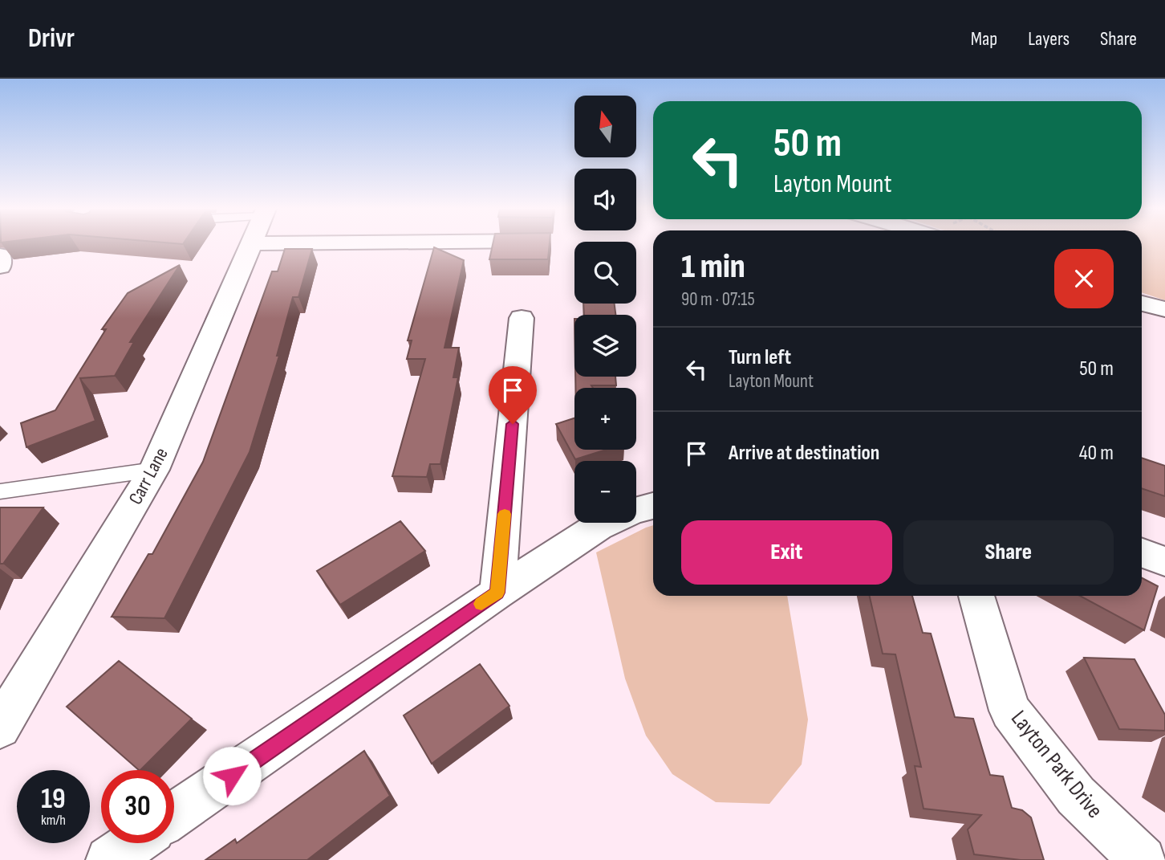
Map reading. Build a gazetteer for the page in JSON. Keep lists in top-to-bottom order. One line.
{"streets":{"street":["Carr Lane","Layton Park Drive"]},"north":"top","page":{"header":"Drivr","nav":["Map","Layers","Share"],"map_buttons":["+","−"],"turn":["50 m","Layton Mount"],"heading":["1 min","90 m · 07:15"],"list":[{"name":"Turn left","note":"Layton Mount","value":"50 m"},{"name":"Arrive at destination","value":"40 m"}],"buttons":["Exit","Share"],"speed":"19 km/h","limit":"30"}}
